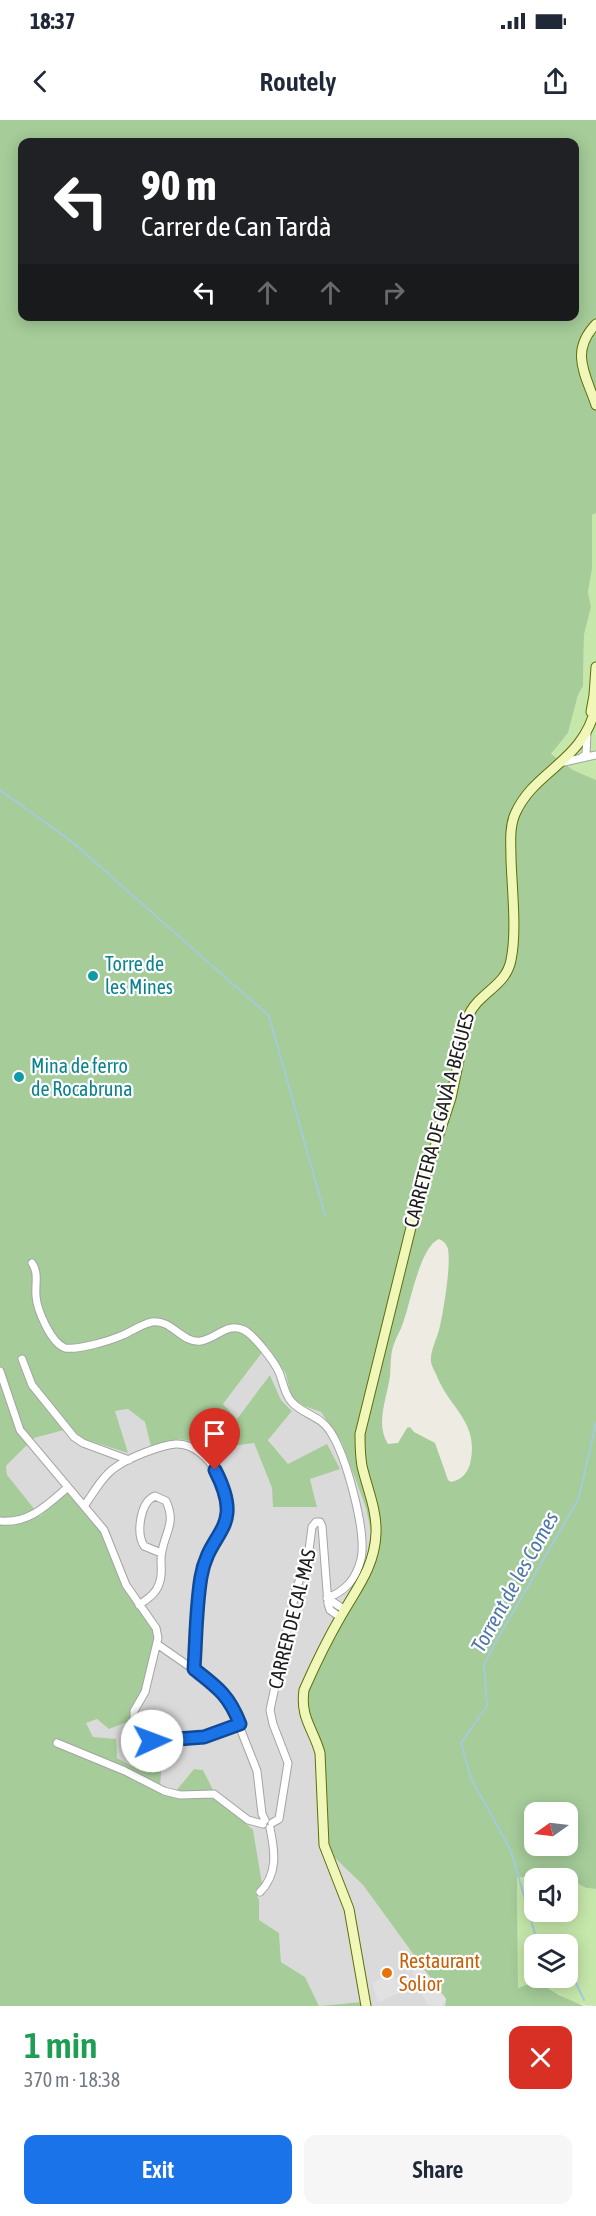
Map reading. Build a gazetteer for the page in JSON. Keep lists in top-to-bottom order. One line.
{"streets":{"main road":["CARRETERA DE GAVÀ A BEGUES"],"street":["CARRER DE CAL MAS"]},"water":["Torrent de les Comes"],"places":["Torre de les Mines","Mina de ferro de Rocabruna","Restaurant Solior"],"north":"left","page":{"status":"18:37","header":"Routely","turn":["90 m","Carrer de Can Tardà"],"heading":["1 min","370 m · 18:38"],"buttons":["Exit","Share"]}}
